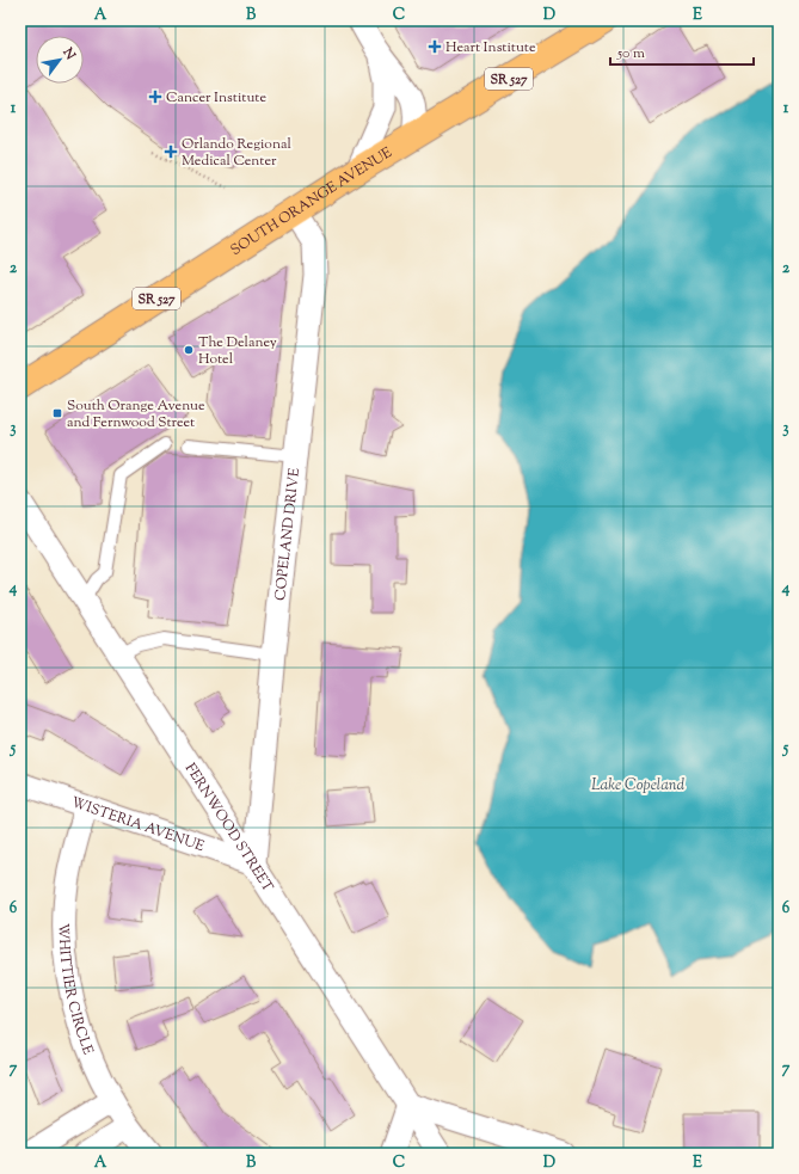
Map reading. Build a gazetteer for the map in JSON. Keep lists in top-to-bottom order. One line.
{"streets":{"main road":["SR 527","SOUTH ORANGE AVENUE"],"street":["COPELAND DRIVE","WISTERIA AVENUE","FERNWOOD STREET","WHITTIER CIRCLE"]},"crossings":[["SOUTH ORANGE AVENUE","COPELAND DRIVE"],["COPELAND DRIVE","WISTERIA AVENUE"],["COPELAND DRIVE","FERNWOOD STREET"],["WISTERIA AVENUE","FERNWOOD STREET"],["WISTERIA AVENUE","WHITTIER CIRCLE"]],"water":["Lake Copeland"],"places":{"health":["Heart Institute","Cancer Institute","Orlando Regional Medical Center"],"other":["The Delaney Hotel"],"transit":["South Orange Avenue and Fernwood Street"]},"scale_bar":"50 m","north":"top right","grid":{"columns":["A","B","C","D","E"],"rows":["1","2","3","4","5","6","7"]}}
